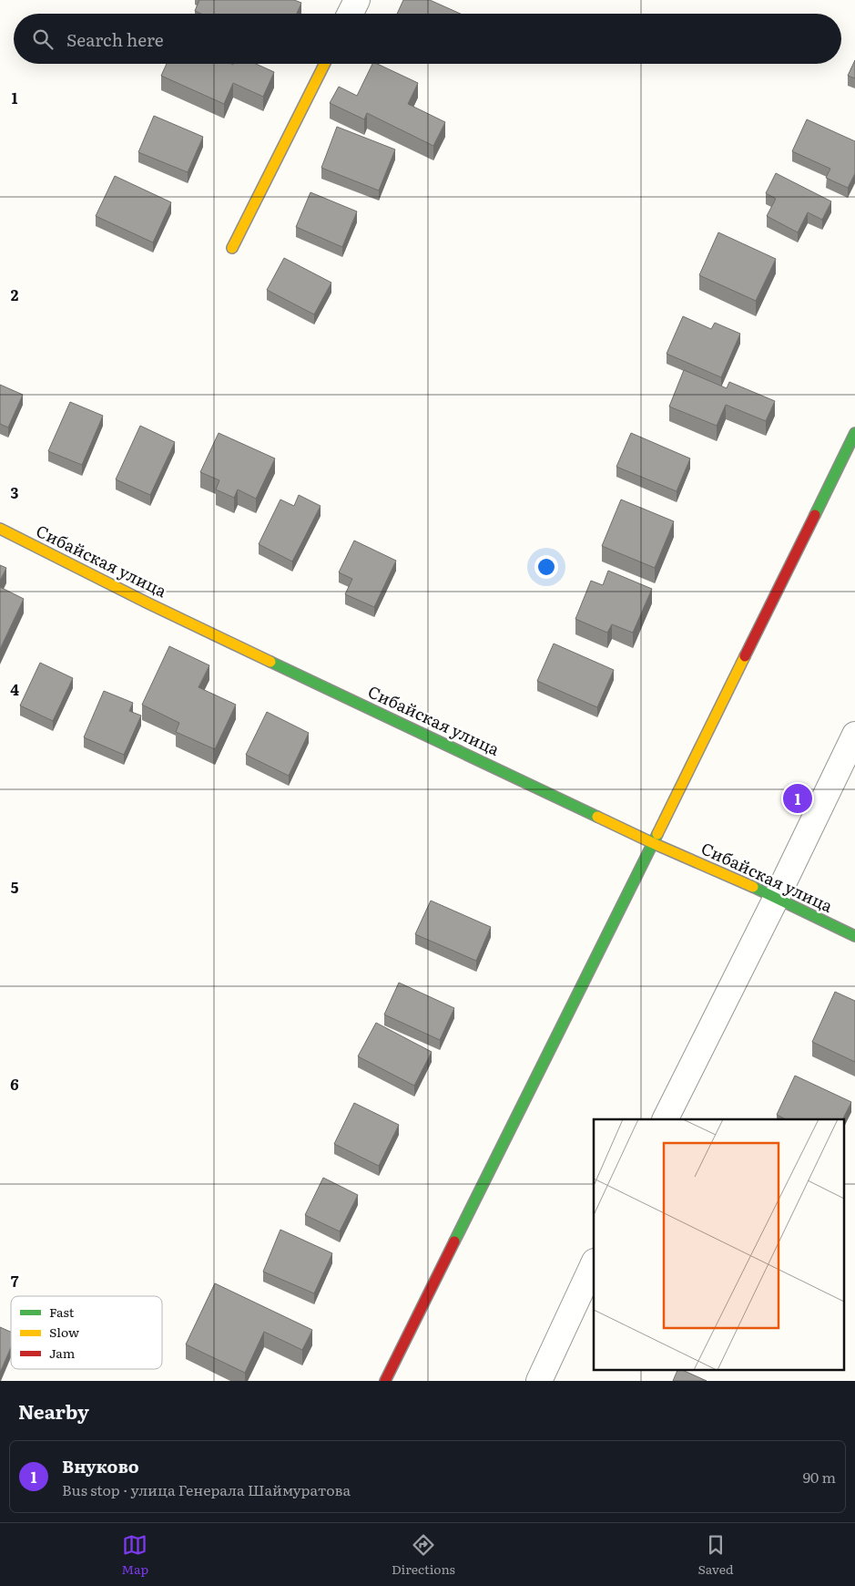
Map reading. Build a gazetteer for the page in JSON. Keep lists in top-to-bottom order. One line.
{"streets":{"street":["Сибайская улица"]},"legend":["Fast","Slow","Jam"],"page":{"search":"Search here","pins":"1","heading":"Nearby","list":[{"mark":"1","name":"Внуково","note":"Bus stop · улица Генерала Шаймуратова","value":"90 m"}],"nav":["Map","Directions","Saved"]},"grid":{"rows":["1","2","3","4","5","6","7"]}}
